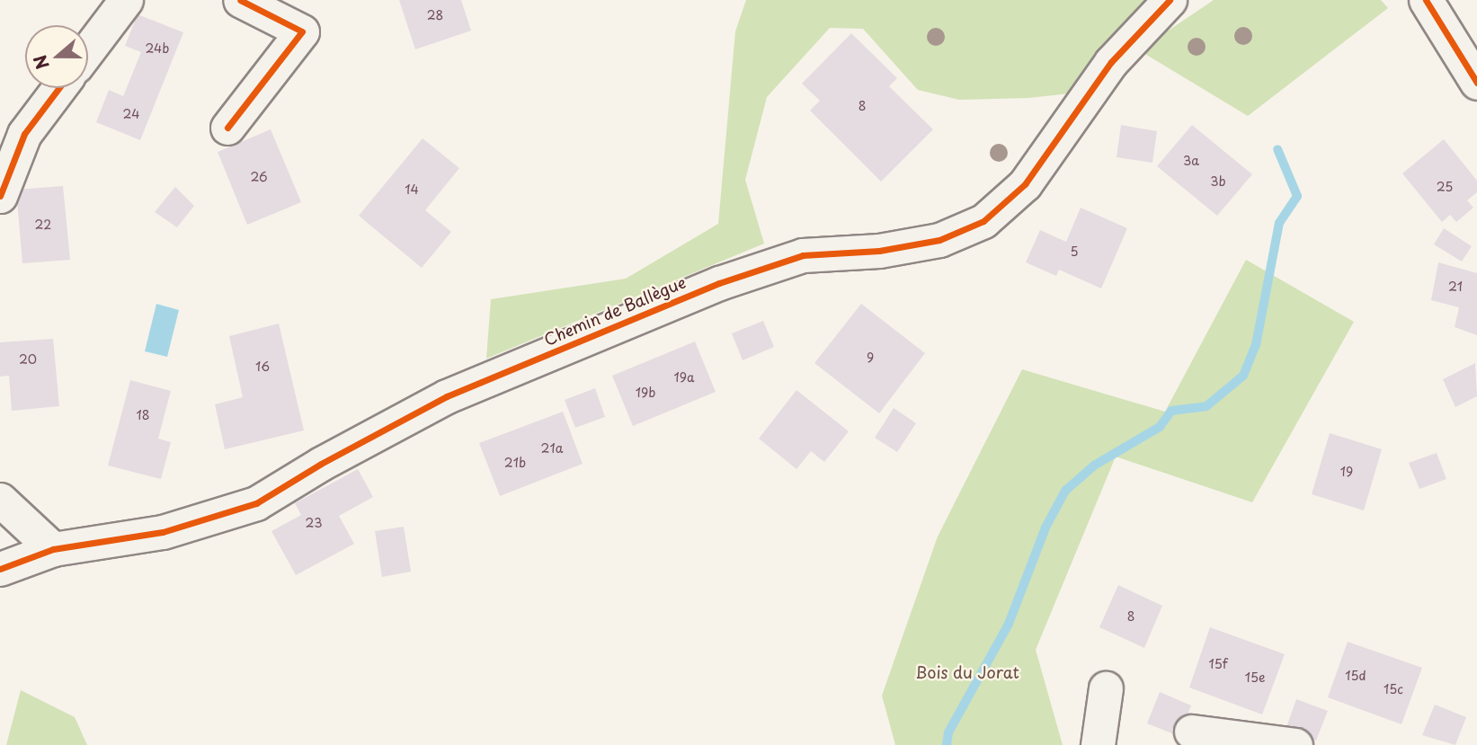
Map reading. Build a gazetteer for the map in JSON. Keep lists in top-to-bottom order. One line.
{"streets":{"street":["Chemin de Ballègue"]},"parks":["Bois du Jorat"],"house_numbers":["28","24b","8","24","3a","26","3b","25","14","22","5","21","9","20","16","19a","19b","18","21a","21b","19","23","8","15f","15d","15e","15c"],"north":"left"}
